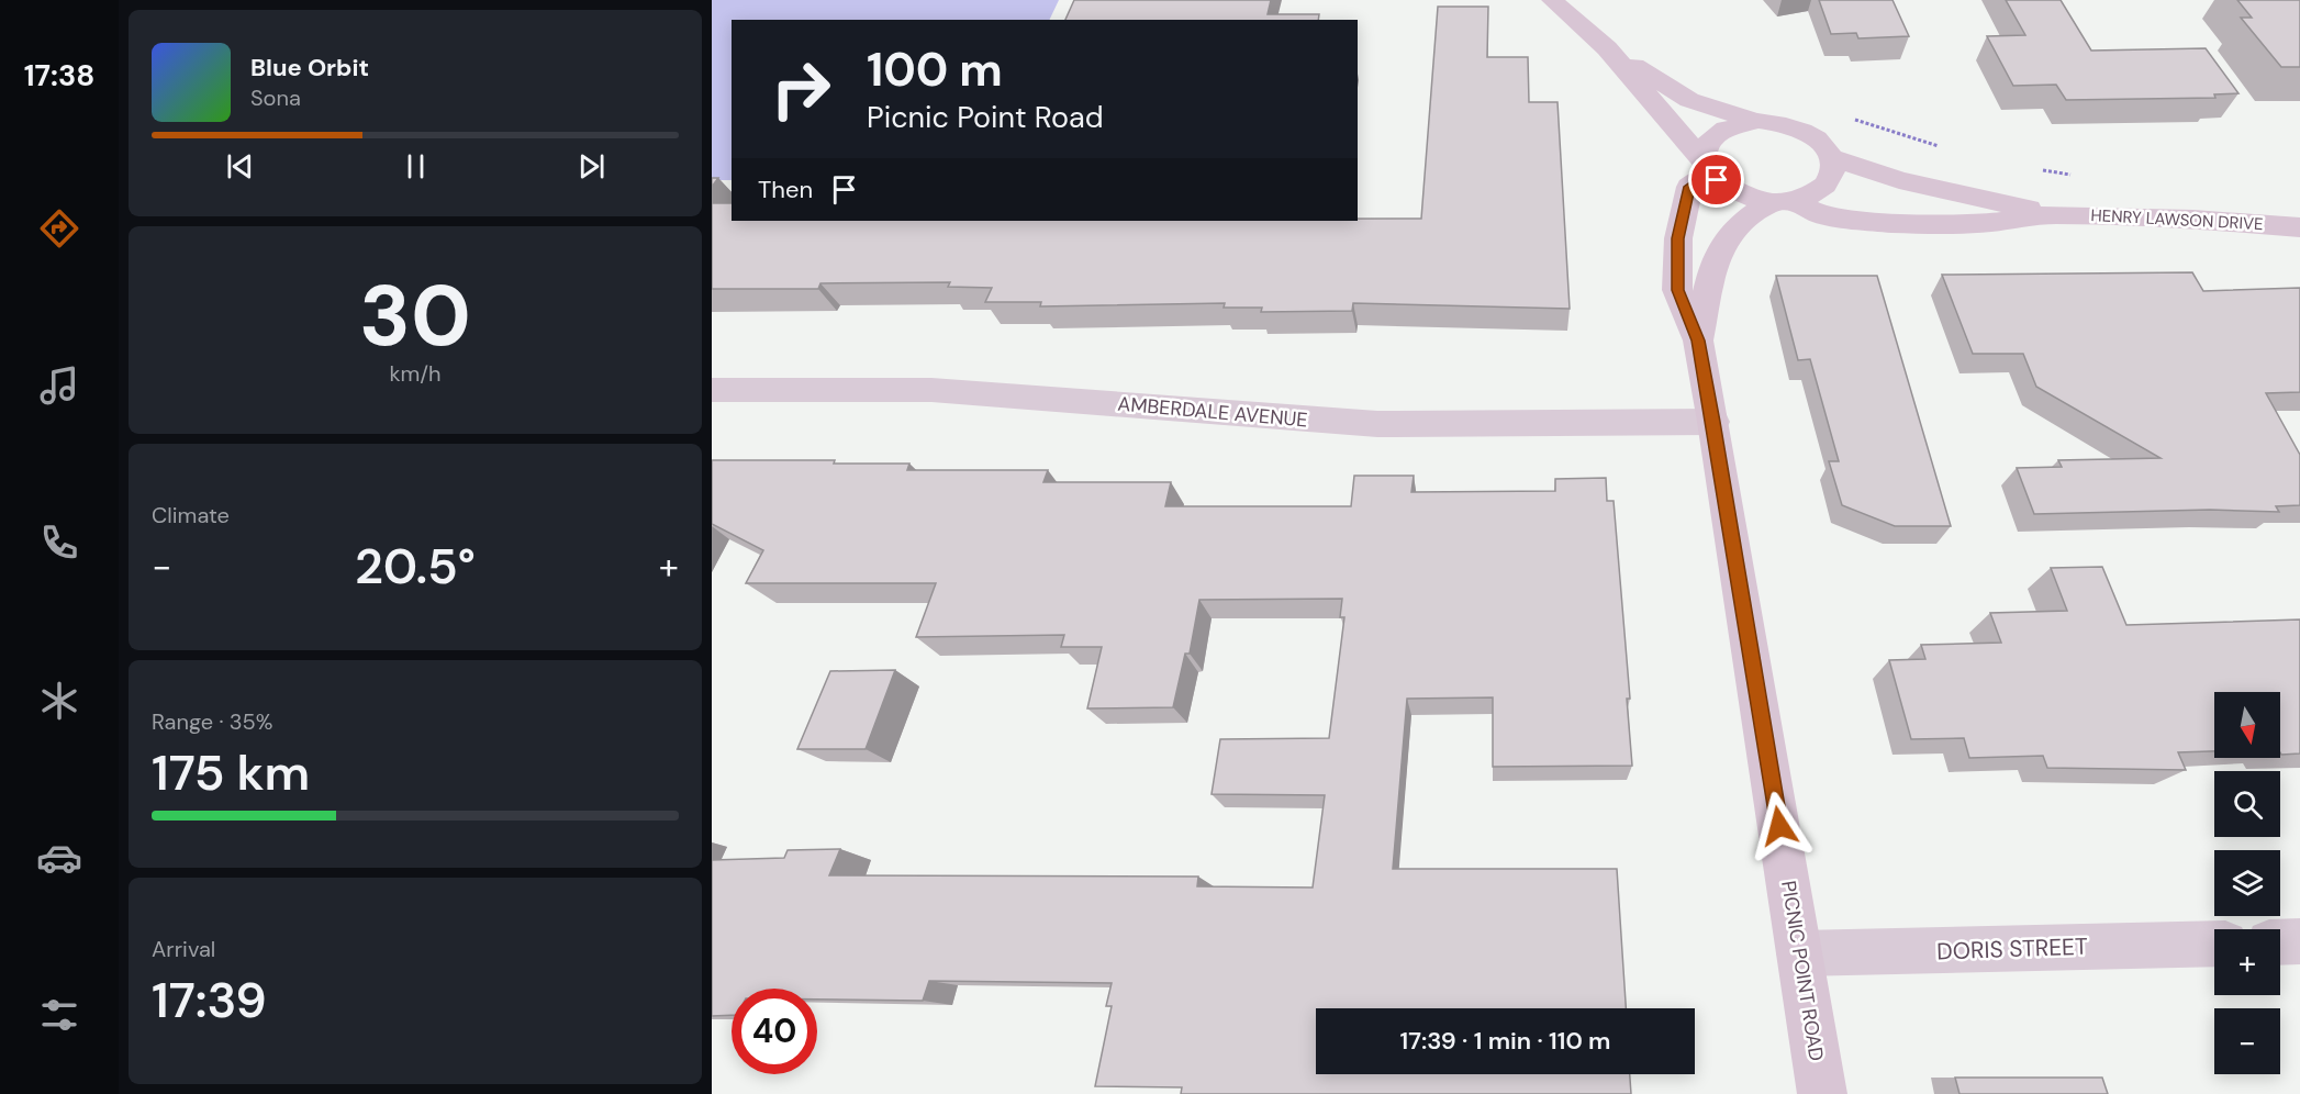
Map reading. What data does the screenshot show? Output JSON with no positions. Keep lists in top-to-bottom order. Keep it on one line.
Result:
{"streets":{"main road":["HENRY LAWSON DRIVE","PICNIC POINT ROAD"],"street":["AMBERDALE AVENUE","DORIS STREET"]},"crossings":[["HENRY LAWSON DRIVE","PICNIC POINT ROAD"],["AMBERDALE AVENUE","PICNIC POINT ROAD"],["DORIS STREET","PICNIC POINT ROAD"]],"north":"bottom","page":{"tabs":"17:38","turn":["100 m","Picnic Point Road"],"song":["Blue Orbit","Sona"],"then":"Then","tile":[["30","km/h"],"Climate",["Range · 35%","175 km"],["Arrival","17:39"]],"heat":["−","20.5°","+"],"map_buttons":["+","−"],"limit":"40","trip":"17:39 · 1 min · 110 m"}}
